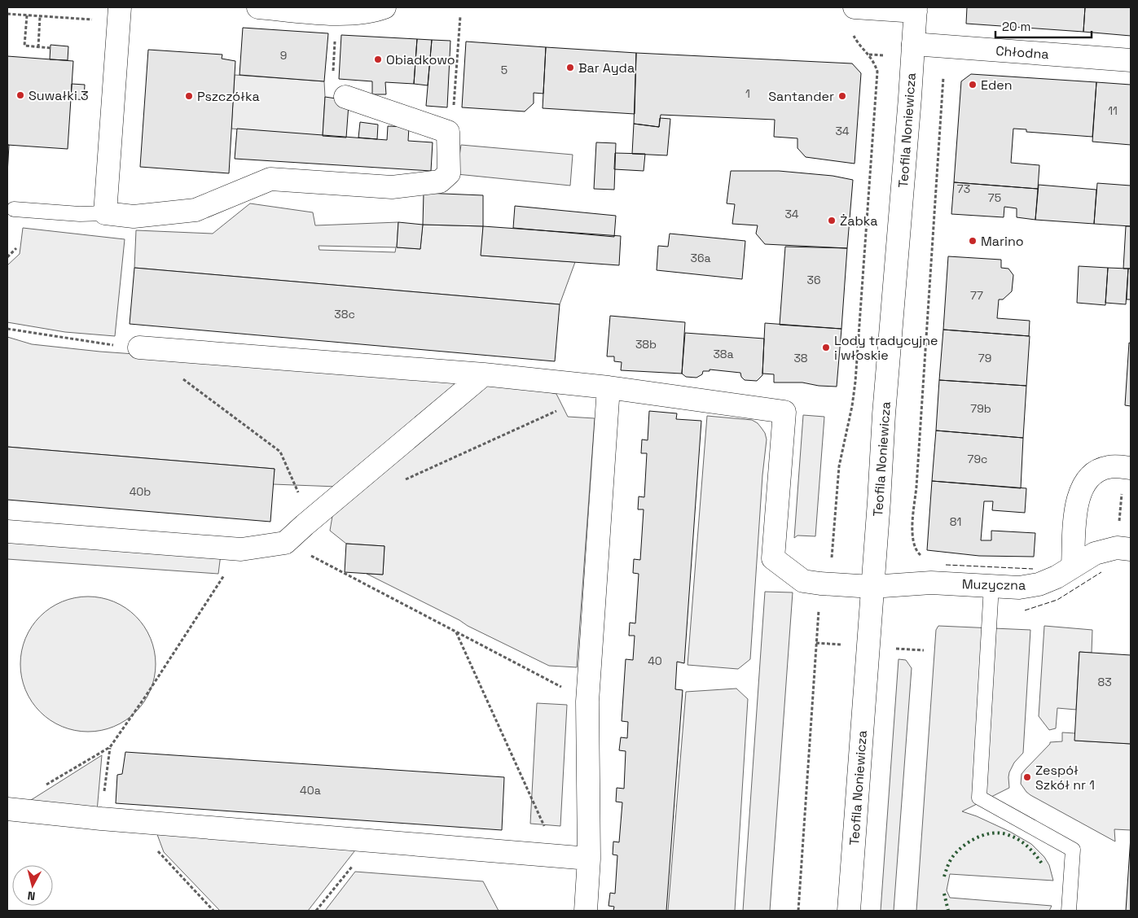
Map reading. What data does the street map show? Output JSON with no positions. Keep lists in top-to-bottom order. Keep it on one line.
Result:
{"streets":{"street":["Chłodna","Teofila Noniewicza","Muzyczna"]},"crossings":[["Chłodna","Teofila Noniewicza"],["Teofila Noniewicza","Muzyczna"]],"places":["Obiadkowo","Bar Ayda","Eden","Suwałki 3","Pszczółka","Santander","Żabka","Marino","Lody tradycyjne i włoskie","Zespół Szkół nr 1"],"house_numbers":["9","5","1","11","34","73","75","34","36a","36","77","38c","38b","38a","38","79","79b","79c","40b","81","40","83","40a"],"scale_bar":"20 m","north":"bottom"}
